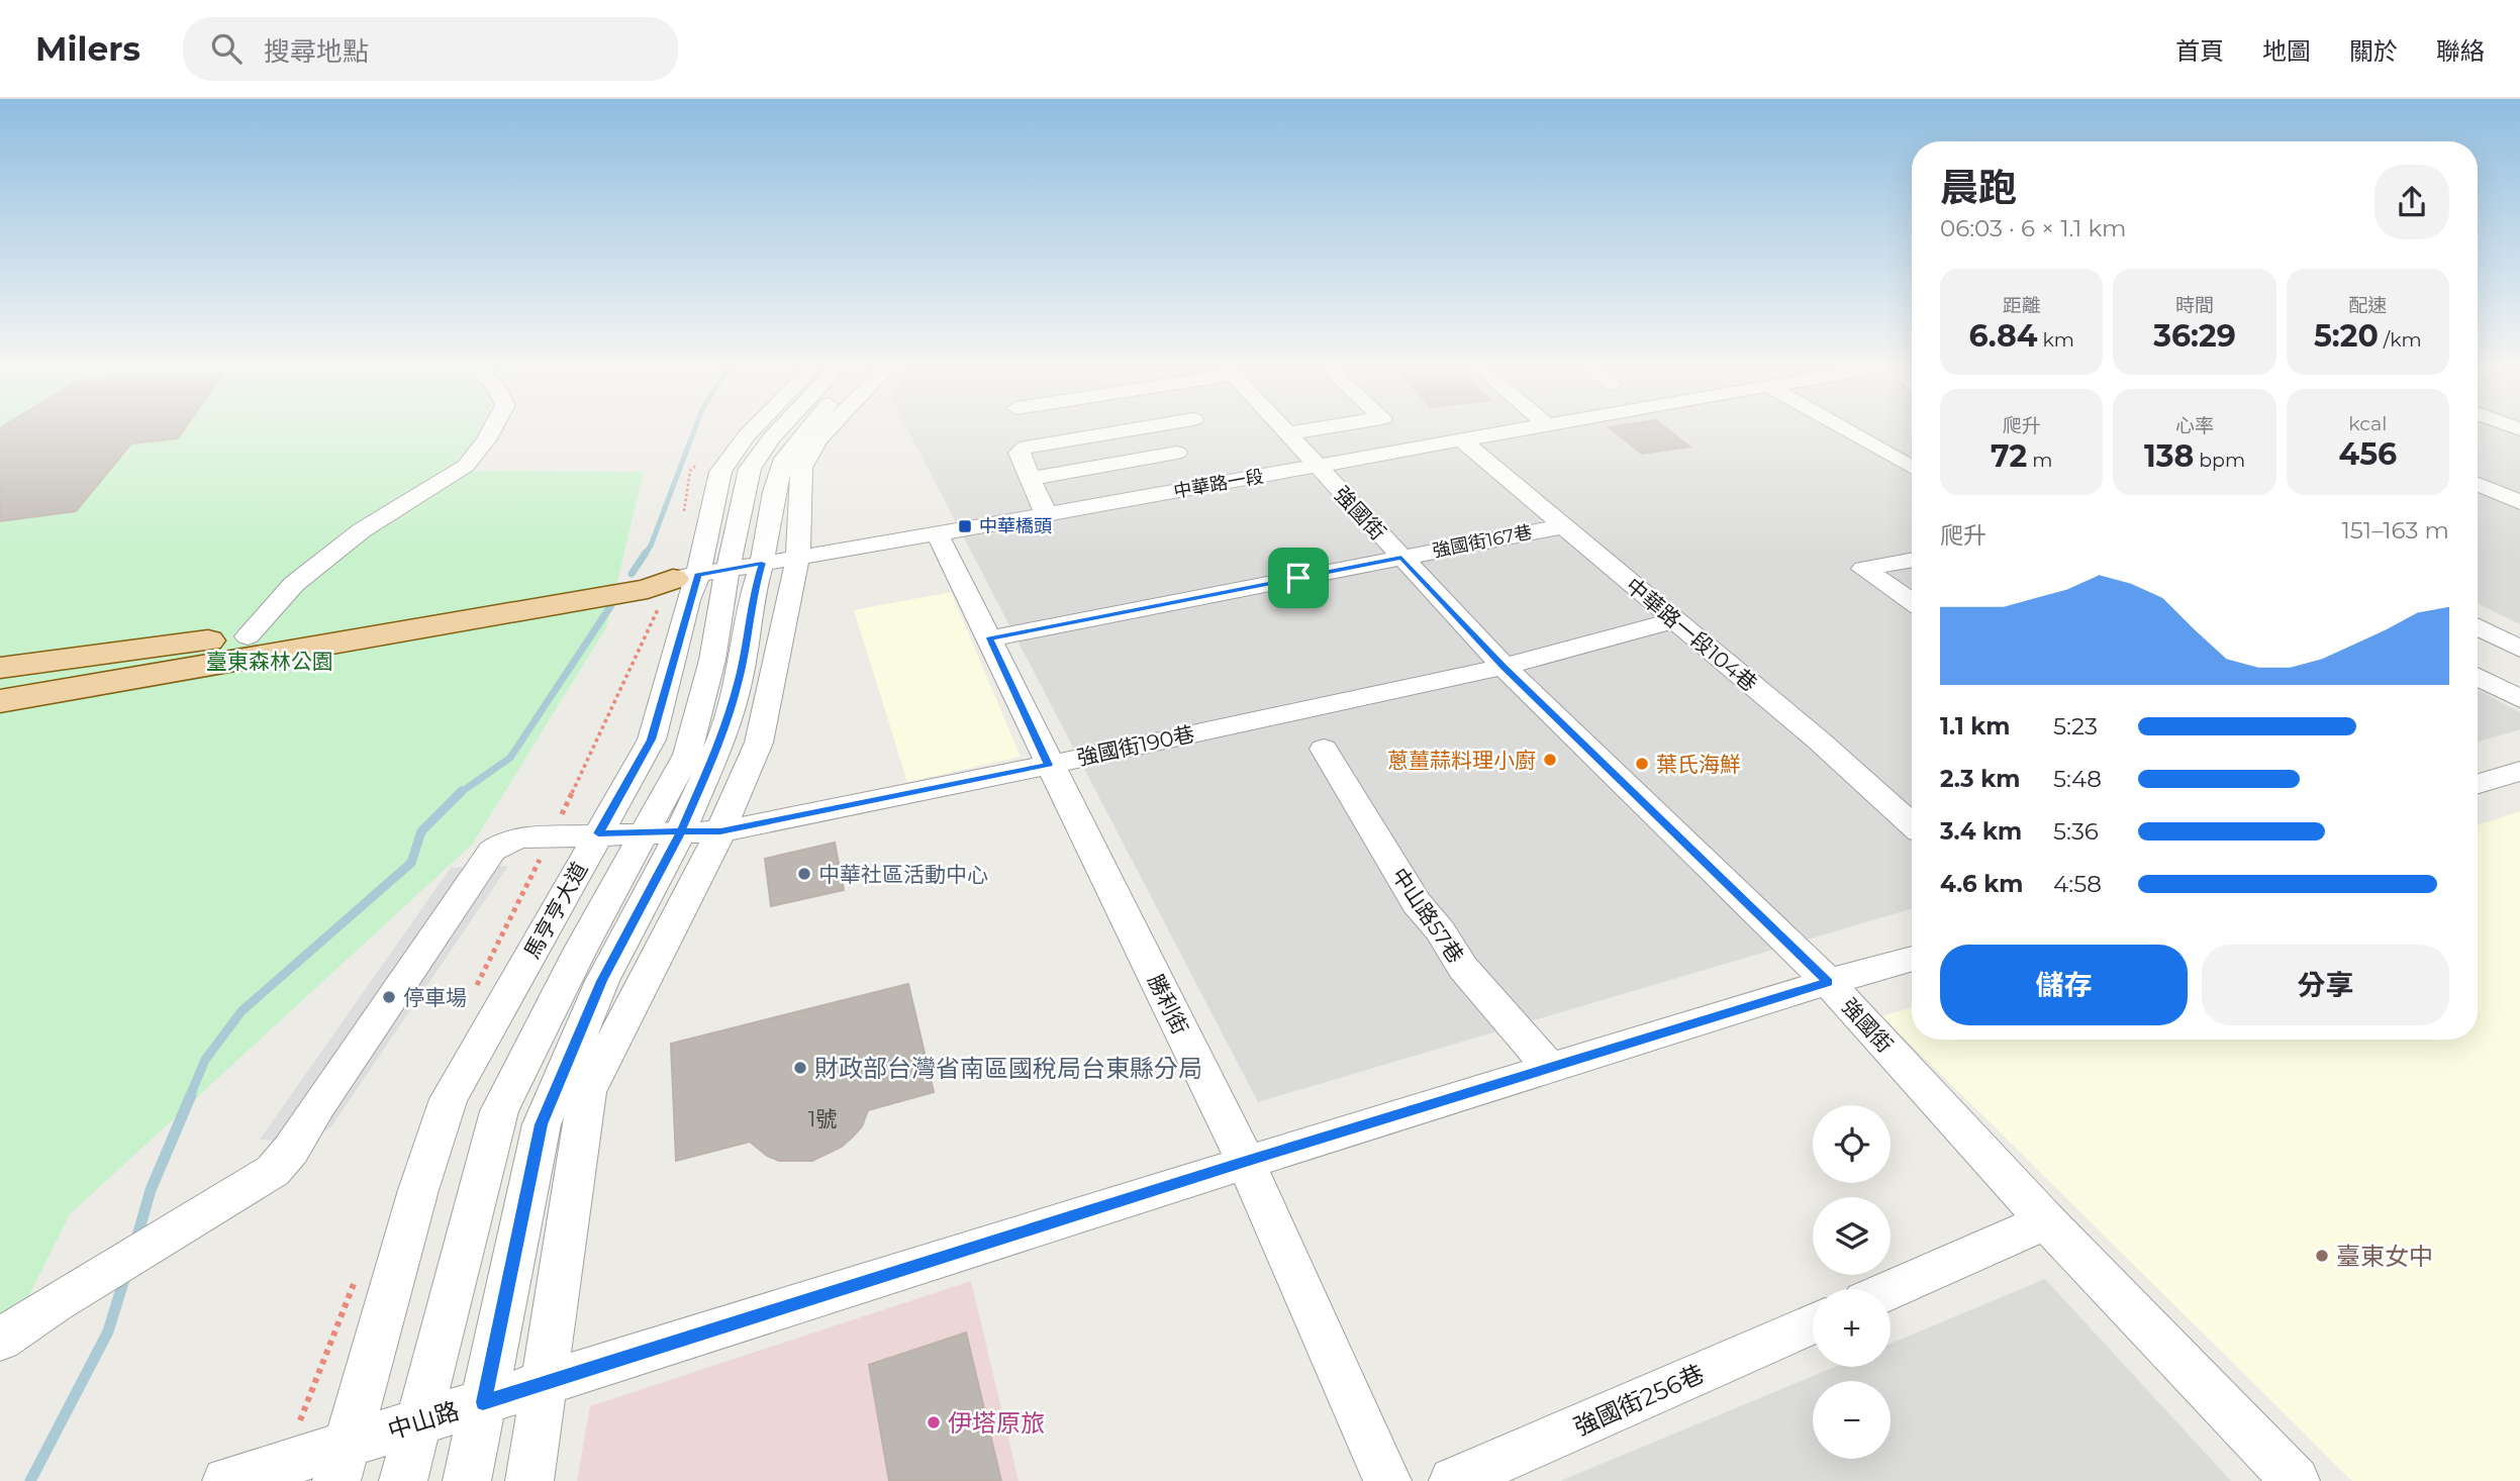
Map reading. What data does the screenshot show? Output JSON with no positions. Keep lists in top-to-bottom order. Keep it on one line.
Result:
{"streets":{"street":["中華路一段","強國街","強國街167巷","中華路一段104巷","強國街190巷","馬亨亨大道","中山路57巷","勝利街","強國街256巷","中山路"]},"crossings":[["中華路一段","強國街"],["中華路一段","中華路一段104巷"],["中華路一段","馬亨亨大道"],["中華路一段","勝利街"],["強國街","強國街167巷"],["強國街","強國街190巷"],["強國街","中山路"],["強國街167巷","中華路一段104巷"],["強國街167巷","勝利街"],["中華路一段104巷","強國街190巷"],["強國街190巷","馬亨亨大道"],["強國街190巷","勝利街"],["馬亨亨大道","中山路"],["中山路57巷","中山路"],["勝利街","中山路"]],"parks":["臺東森林公園"],"places":{"transit":["中華橋頭"],"other":["蔥薑蒜料理小廚","葉氏海鮮","中華社區活動中心","停車場","財政部台灣省南區國稅局台東縣分局","臺東女中","伊塔原旅"]},"house_numbers":["1號"],"page":{"header":"Milers","search":"搜尋地點","nav":["首頁","地圖","關於","聯絡"],"heading":["晨跑","06:03 · 6 × 1.1 km"],"stats":[["距離","6.84 km"],["時間","36:29"],["配速","5:20 /km"],["爬升","72 m"],["心率","138 bpm"],["kcal","456"]],"chart":["爬升","151–163 m"],"list":[{"name":"1.1 km","note":"5:23"},{"name":"2.3 km","note":"5:48"},{"name":"3.4 km","note":"5:36"},{"name":"4.6 km","note":"4:58"}],"buttons":["儲存","分享"],"map_buttons":["+","−"]}}
